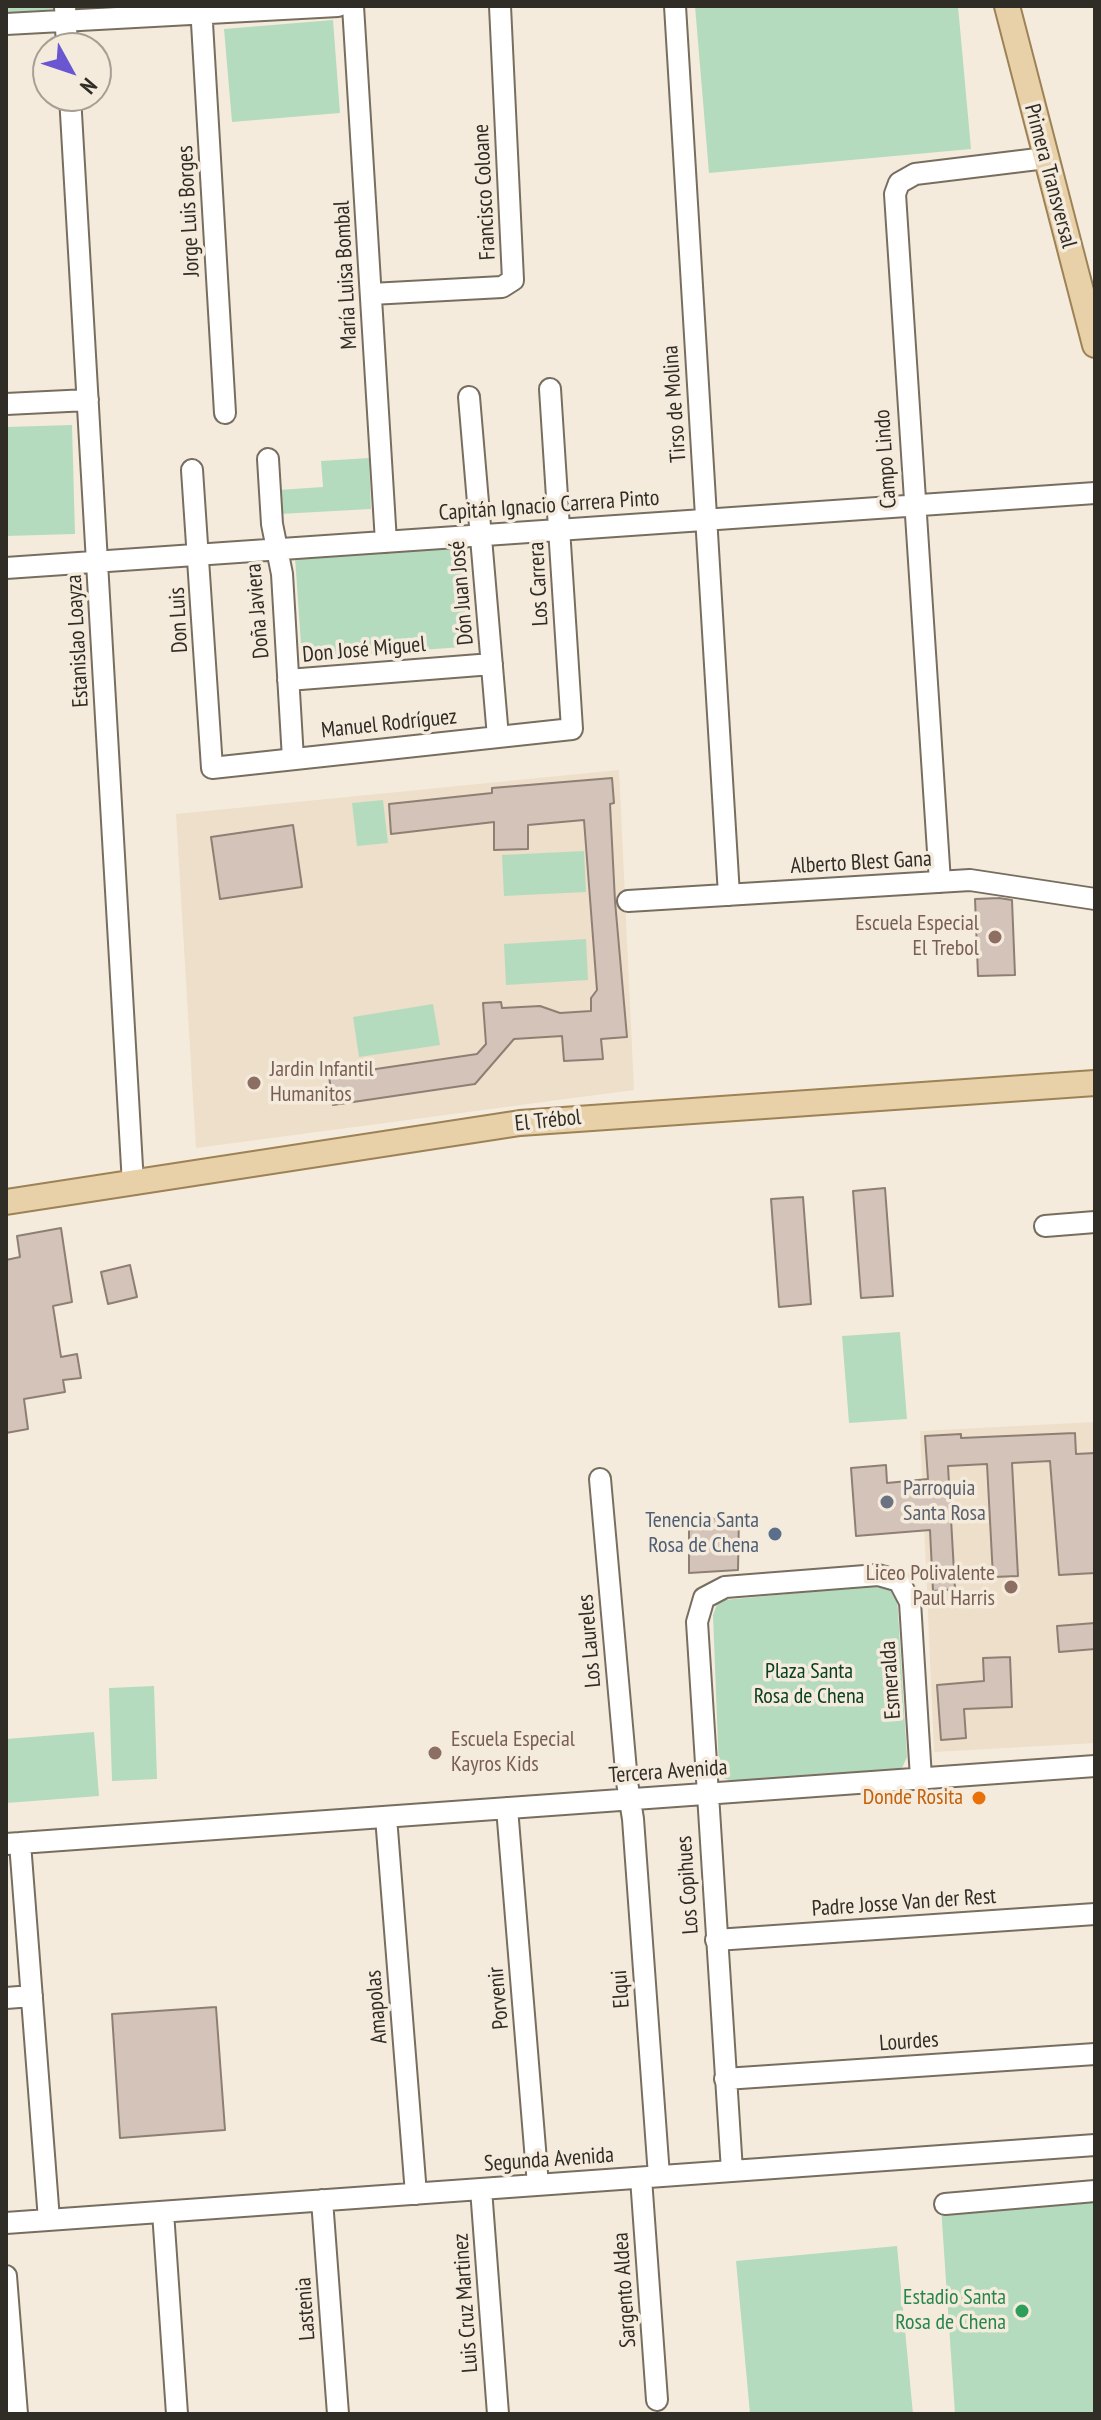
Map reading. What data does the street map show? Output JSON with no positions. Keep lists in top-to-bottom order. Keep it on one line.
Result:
{"streets":{"main road":["Primera Transversal","El Trébol"],"street":["Francisco Coloane","Jorge Luis Borges","María Luisa Bombal","Tirso de Molina","Campo Lindo","Capitán Ignacio Carrera Pinto","Los Carrera","Dón Juan José","Doña Javiera","Don Luis","Estanislao Loayza","Don José Miguel","Manuel Rodríguez","Alberto Blest Gana","Los Laureles","Esmeralda","Tercera Avenida","Los Copihues","Padre Josse Van der Rest","Elqui","Porvenir","Amapolas","Lourdes","Segunda Avenida","Sargento Aldea","Luis Cruz Martinez","Lastenia"]},"crossings":[["Primera Transversal","Campo Lindo"],["Francisco Coloane","María Luisa Bombal"],["María Luisa Bombal","Capitán Ignacio Carrera Pinto"],["Tirso de Molina","Capitán Ignacio Carrera Pinto"],["Tirso de Molina","Alberto Blest Gana"],["Campo Lindo","Capitán Ignacio Carrera Pinto"],["Campo Lindo","Alberto Blest Gana"],["Capitán Ignacio Carrera Pinto","Los Carrera"],["Capitán Ignacio Carrera Pinto","Dón Juan José"],["Capitán Ignacio Carrera Pinto","Doña Javiera"],["Capitán Ignacio Carrera Pinto","Don Luis"],["Capitán Ignacio Carrera Pinto","Estanislao Loayza"],["Los Carrera","Manuel Rodríguez"],["Dón Juan José","Don José Miguel"],["Dón Juan José","Manuel Rodríguez"],["Doña Javiera","Don José Miguel"],["Doña Javiera","Manuel Rodríguez"],["Don Luis","Manuel Rodríguez"],["Estanislao Loayza","El Trébol"],["Los Laureles","Tercera Avenida"],["Los Laureles","Elqui"],["Esmeralda","Tercera Avenida"],["Esmeralda","Los Copihues"],["Tercera Avenida","Los Copihues"],["Tercera Avenida","Elqui"],["Tercera Avenida","Porvenir"],["Tercera Avenida","Amapolas"],["Los Copihues","Padre Josse Van der Rest"],["Los Copihues","Lourdes"],["Los Copihues","Segunda Avenida"],["Elqui","Segunda Avenida"],["Elqui","Sargento Aldea"],["Porvenir","Segunda Avenida"],["Amapolas","Segunda Avenida"],["Segunda Avenida","Sargento Aldea"],["Segunda Avenida","Luis Cruz Martinez"],["Segunda Avenida","Lastenia"]],"parks":["Plaza Santa Rosa de Chena"],"places":["Escuela Especial El Trebol","Jardin Infantil Humanitos","Parroquia Santa Rosa","Tenencia Santa Rosa de Chena","Liceo Polivalente Paul Harris","Escuela Especial Kayros Kids","Donde Rosita","Estadio Santa Rosa de Chena"],"north":"bottom right"}
